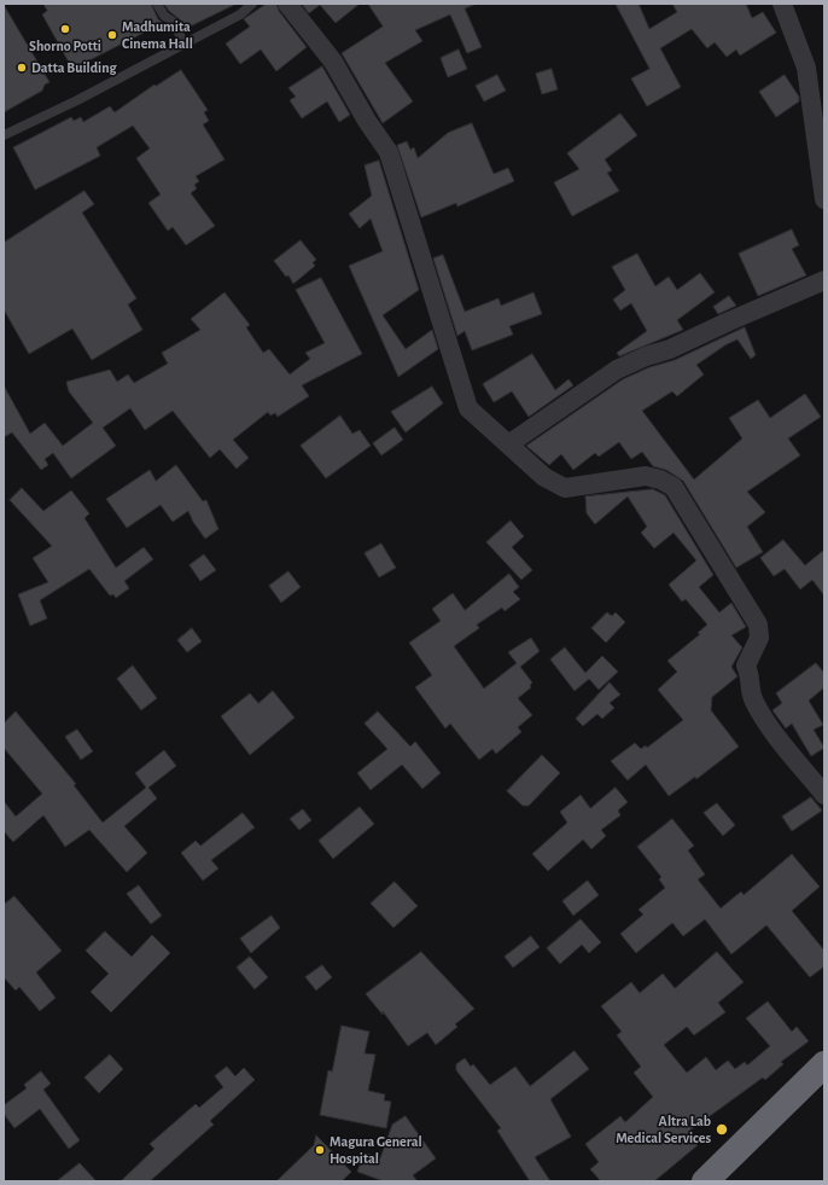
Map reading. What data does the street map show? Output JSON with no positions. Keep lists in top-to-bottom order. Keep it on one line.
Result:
{"places":["Shorno Potti","Madhumita Cinema Hall","Datta Building","Altra Lab Medical Services","Magura General Hospital"]}
